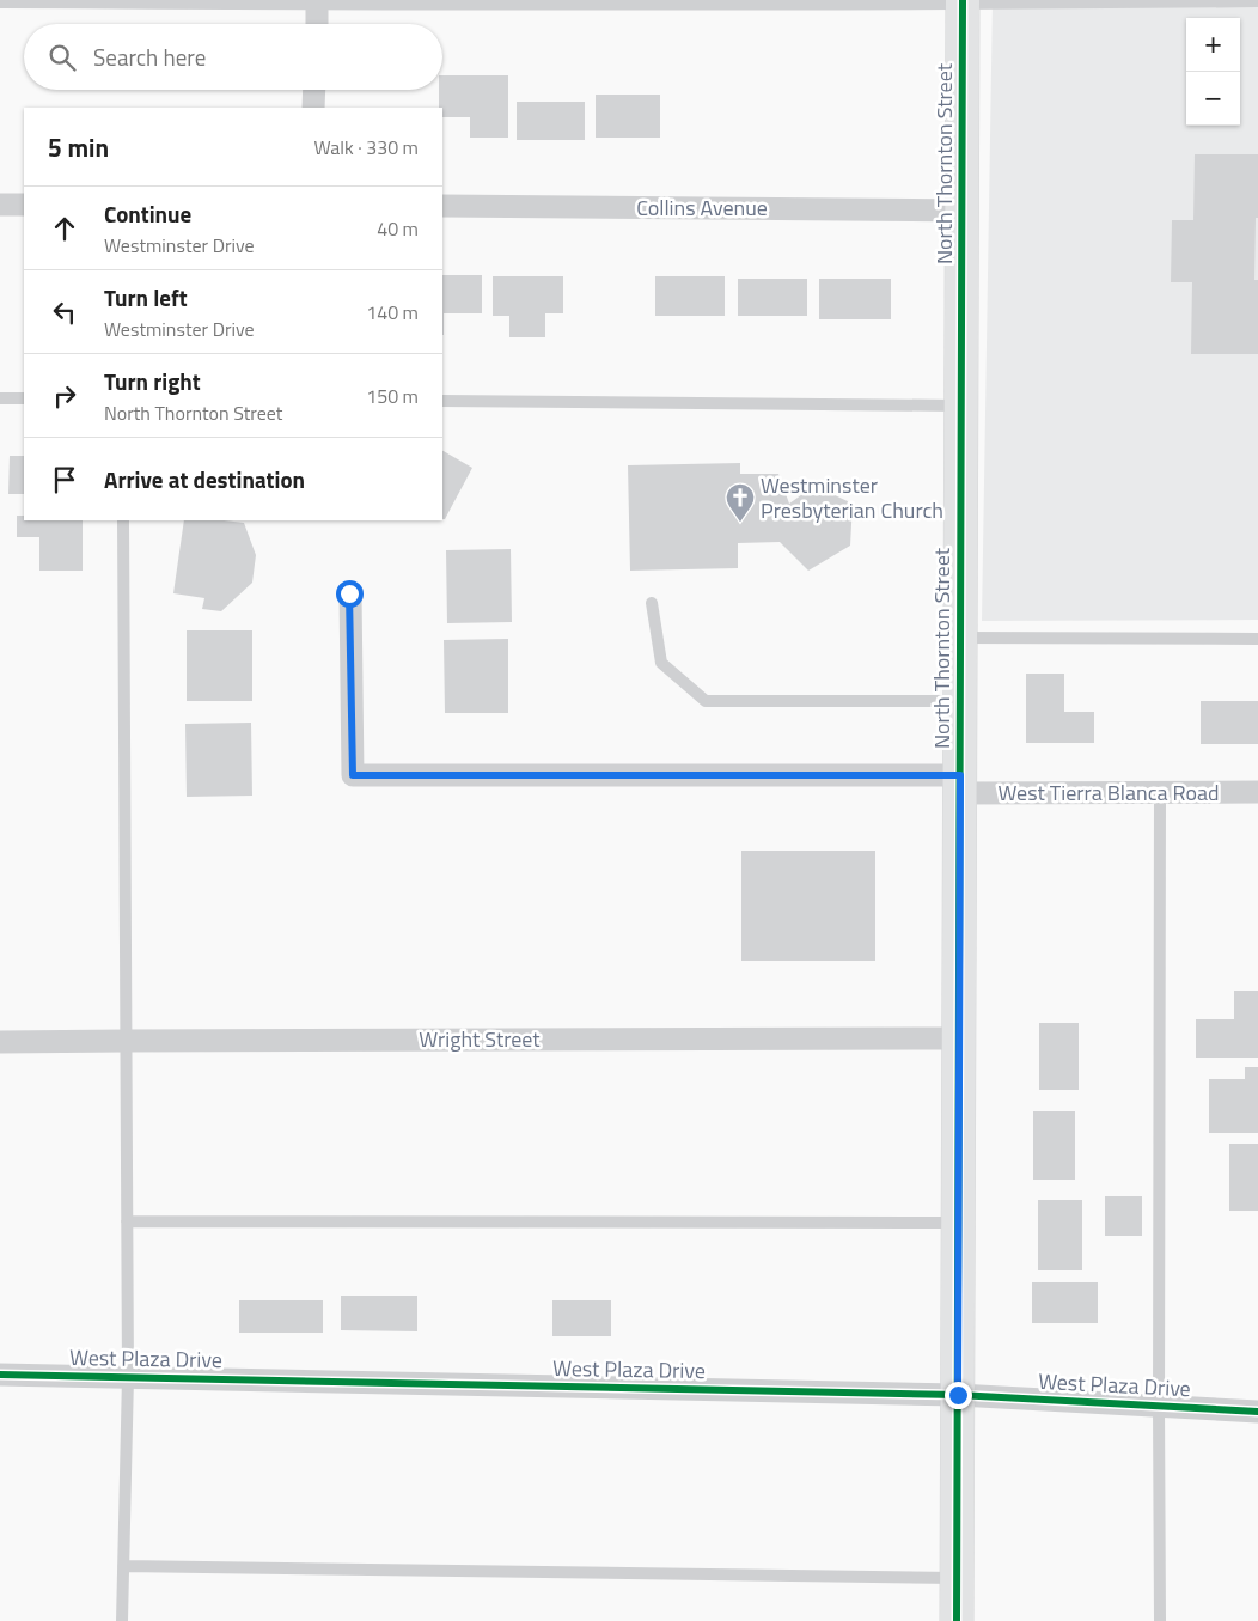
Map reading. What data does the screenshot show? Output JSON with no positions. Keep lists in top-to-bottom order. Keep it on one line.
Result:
{"streets":{"street":["North Thornton Street","Collins Avenue","West Tierra Blanca Road","Wright Street","West Plaza Drive"]},"crossings":[["North Thornton Street","Collins Avenue"],["North Thornton Street","West Tierra Blanca Road"],["North Thornton Street","Wright Street"],["North Thornton Street","West Plaza Drive"]],"places":{"church":["Westminster Presbyterian Church"]},"page":{"map_buttons":["+","−"],"search":"Search here","heading":["5 min","Walk · 330 m"],"list":[["Continue","Westminster Drive","40 m"],["Turn left","Westminster Drive","140 m"],["Turn right","North Thornton Street","150 m"],"Arrive at destination"]}}
